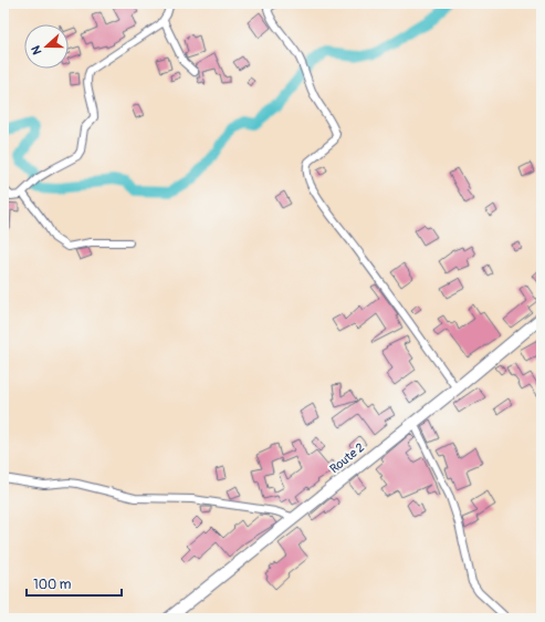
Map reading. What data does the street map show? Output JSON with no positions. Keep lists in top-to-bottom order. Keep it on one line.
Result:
{"streets":{"highway":["Route 2"]},"scale_bar":"100 m","north":"left"}
